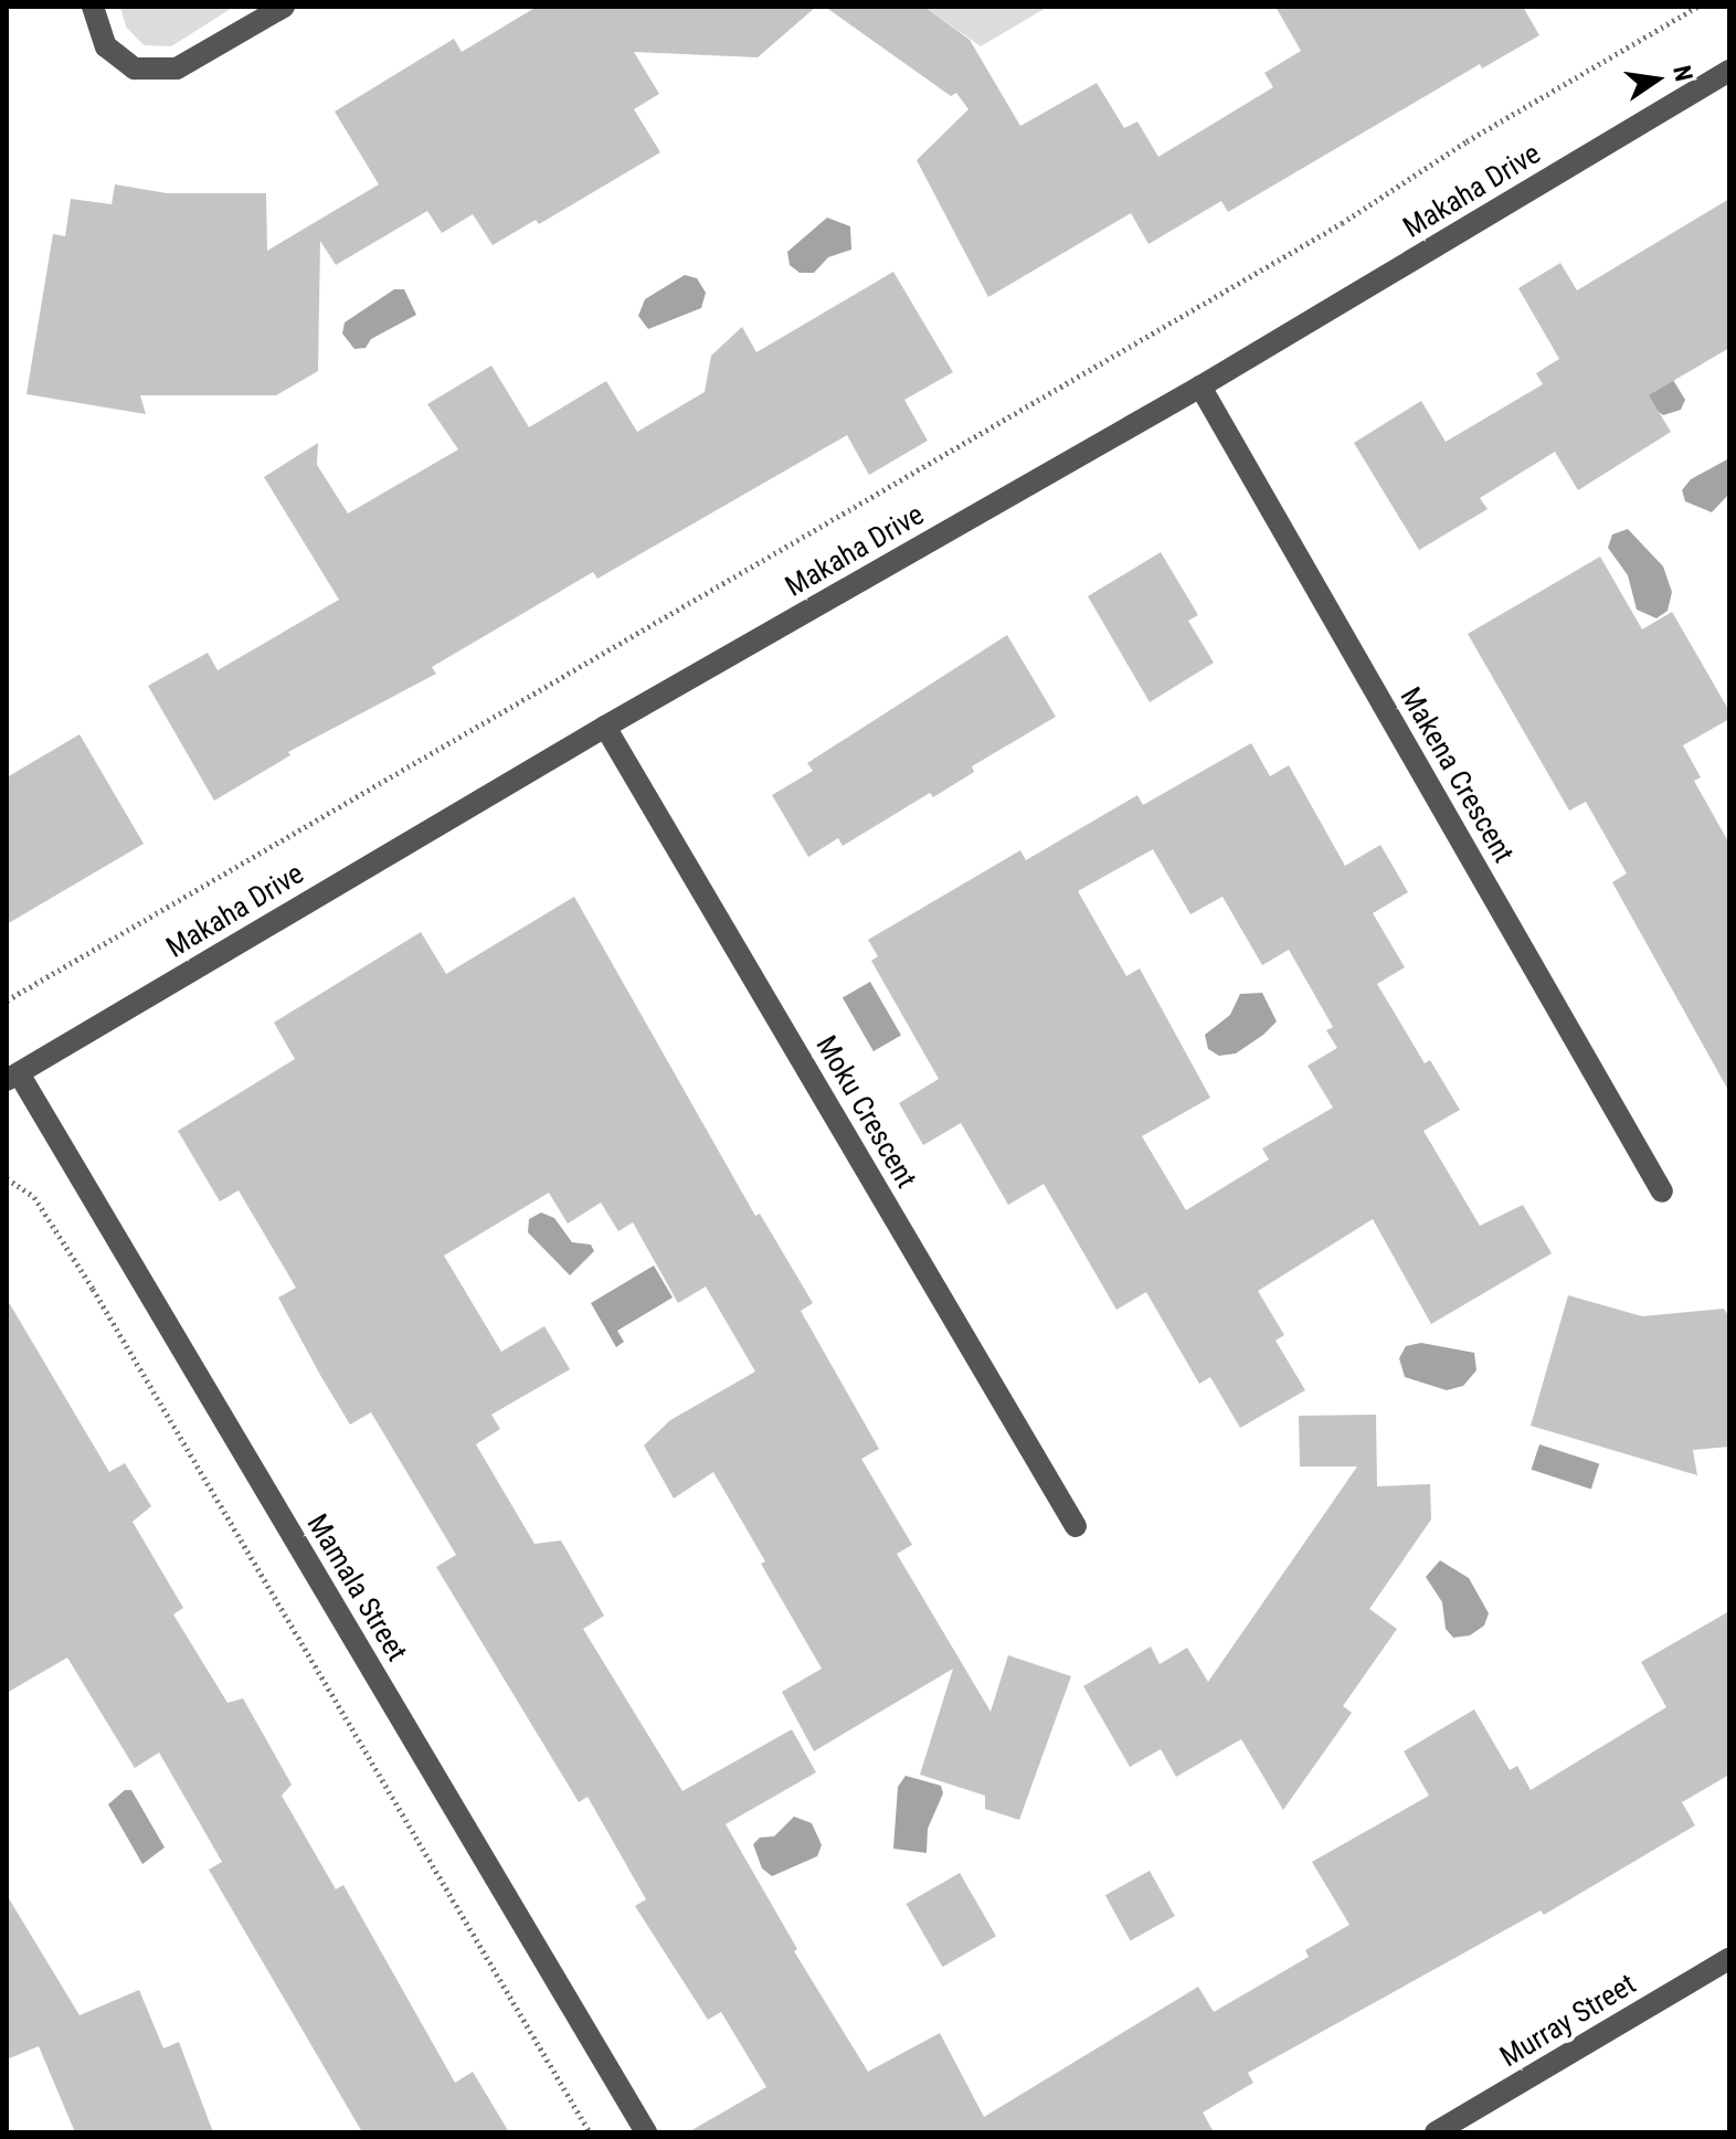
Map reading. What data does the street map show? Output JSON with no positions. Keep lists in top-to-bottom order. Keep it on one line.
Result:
{"streets":{"street":["Makaha Drive","Makena Crescent","Moku Crescent","Mamala Street","Murray Street"]},"crossings":[["Makaha Drive","Makena Crescent"],["Makaha Drive","Moku Crescent"],["Makaha Drive","Mamala Street"]],"north":"right"}
